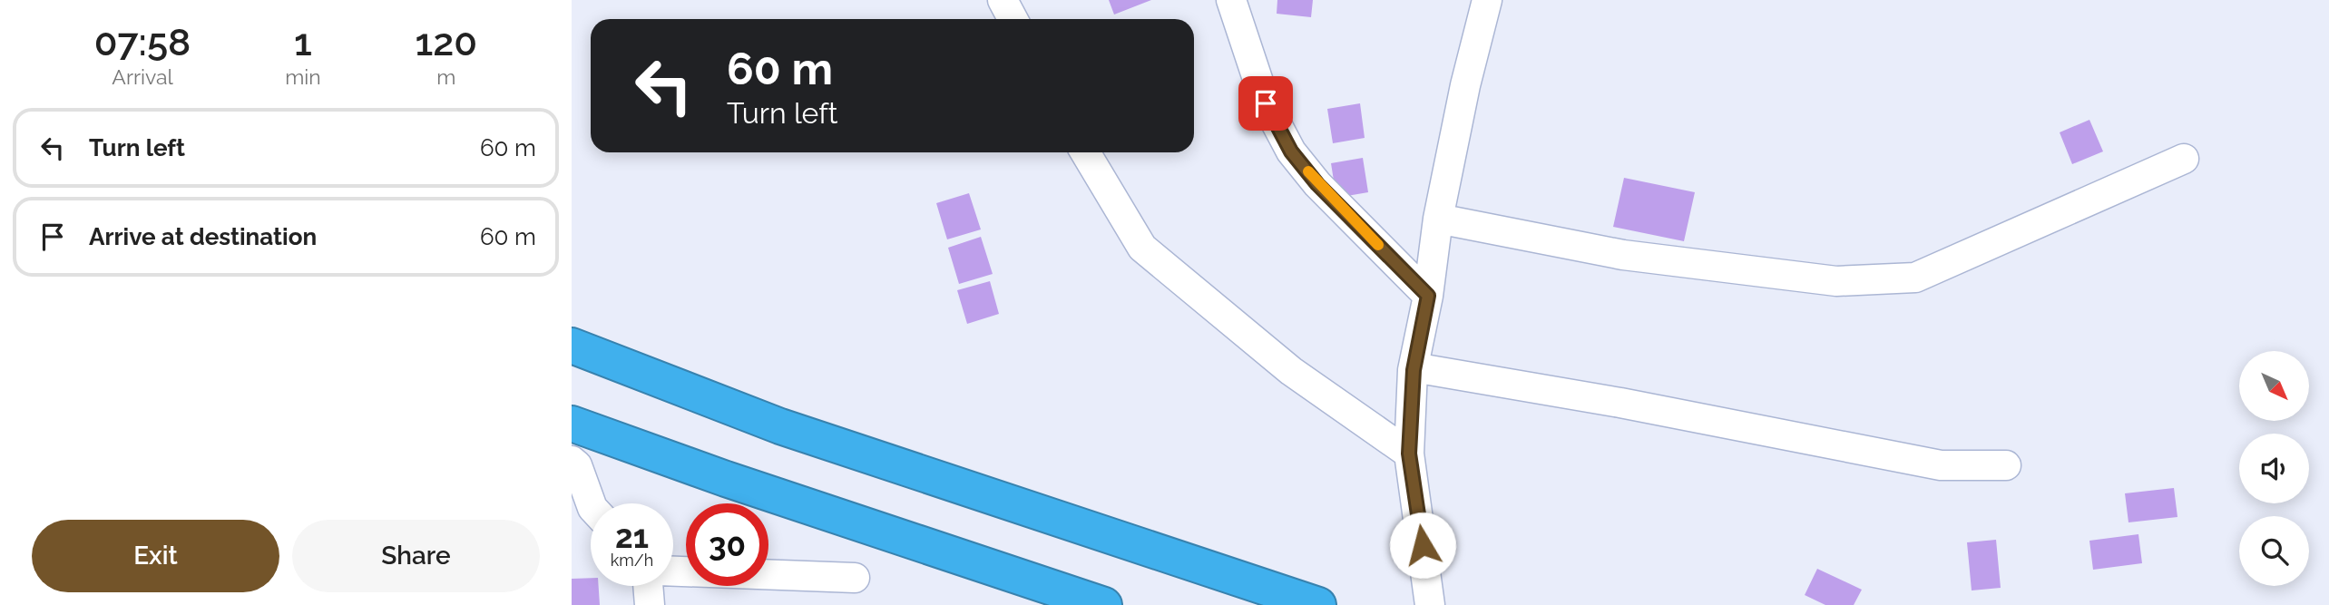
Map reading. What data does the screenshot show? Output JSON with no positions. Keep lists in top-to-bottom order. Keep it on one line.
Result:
{"north":"bottom right","page":{"eta":["07:58","Arrival","1","min","120","m"],"turn":["60 m","Turn left"],"list":[{"name":"Turn left","value":"60 m"},{"name":"Arrive at destination","value":"60 m"}],"speed":"21 km/h","limit":"30","buttons":["Exit","Share"]}}
